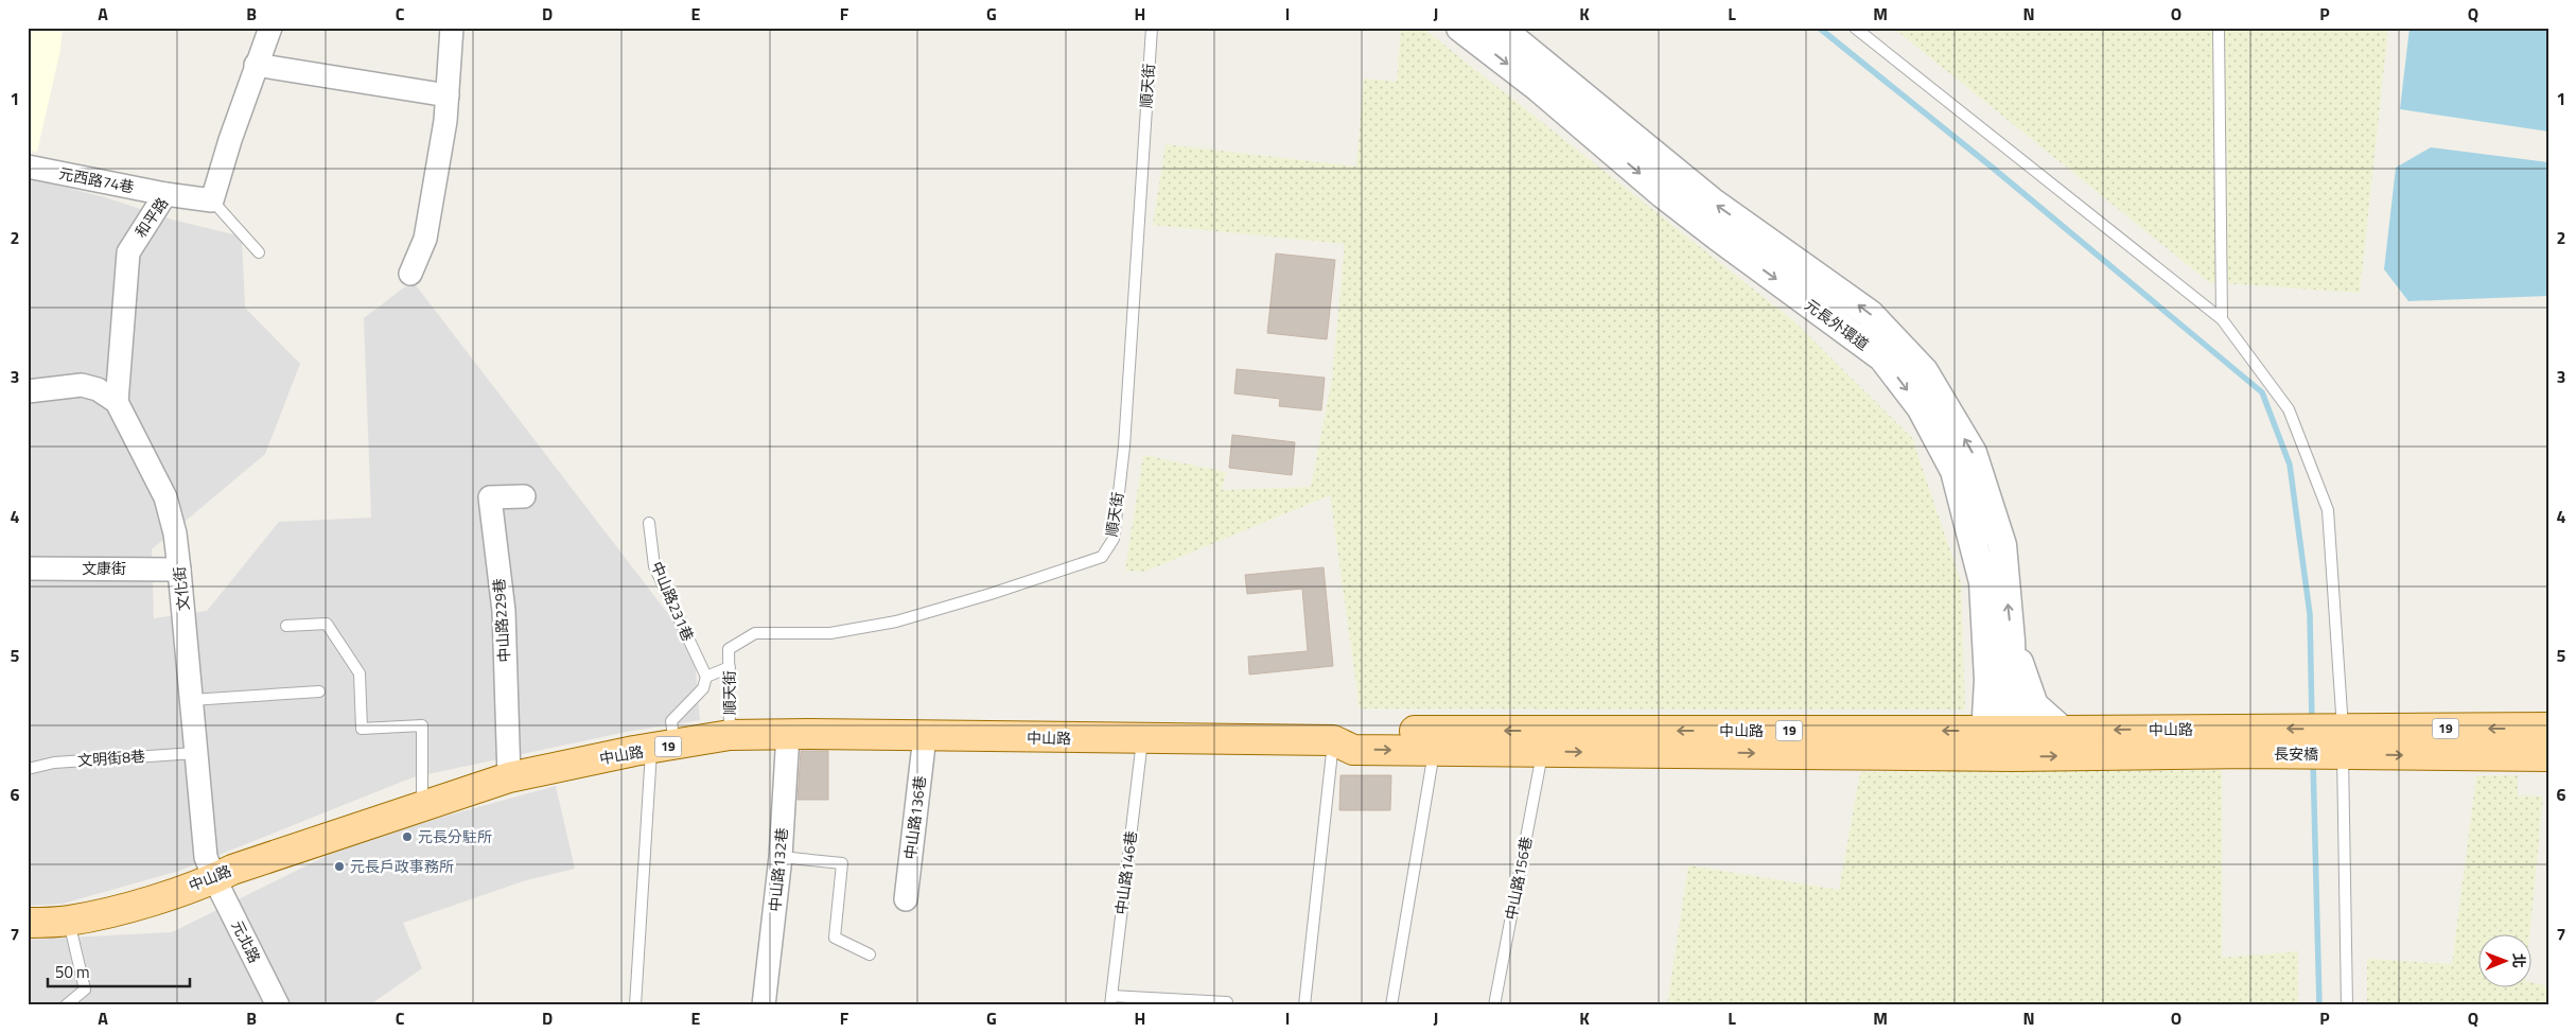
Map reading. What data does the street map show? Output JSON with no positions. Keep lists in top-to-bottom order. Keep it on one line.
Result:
{"streets":{"main road":["19","中山路","長安橋"],"street":["元西路74巷","和平路","元長外環道","文康街","文化街","中山路229巷","中山路136巷","中山路132巷","元北路"],"lane":["順天街","中山路231巷","文明街8巷","中山路146巷","中山路156巷"]},"crossings":[["順天街","中山路"],["元西路74巷","和平路"],["和平路","文化街"],["元長外環道","中山路"],["文康街","文化街"],["文化街","中山路"],["文化街","文明街8巷"],["文化街","元北路"],["中山路229巷","中山路"],["19","長安橋"],["中山路","長安橋"],["中山路","中山路136巷"],["中山路","中山路132巷"],["中山路","中山路146巷"],["中山路","中山路156巷"],["中山路","元北路"]],"places":["元長分駐所","元長戶政事務所"],"scale_bar":"50 m","north":"right","grid":{"columns":["A","B","C","D","E","F","G","H","I","J","K","L","M","N","O","P","Q"],"rows":["1","2","3","4","5","6","7"]}}
